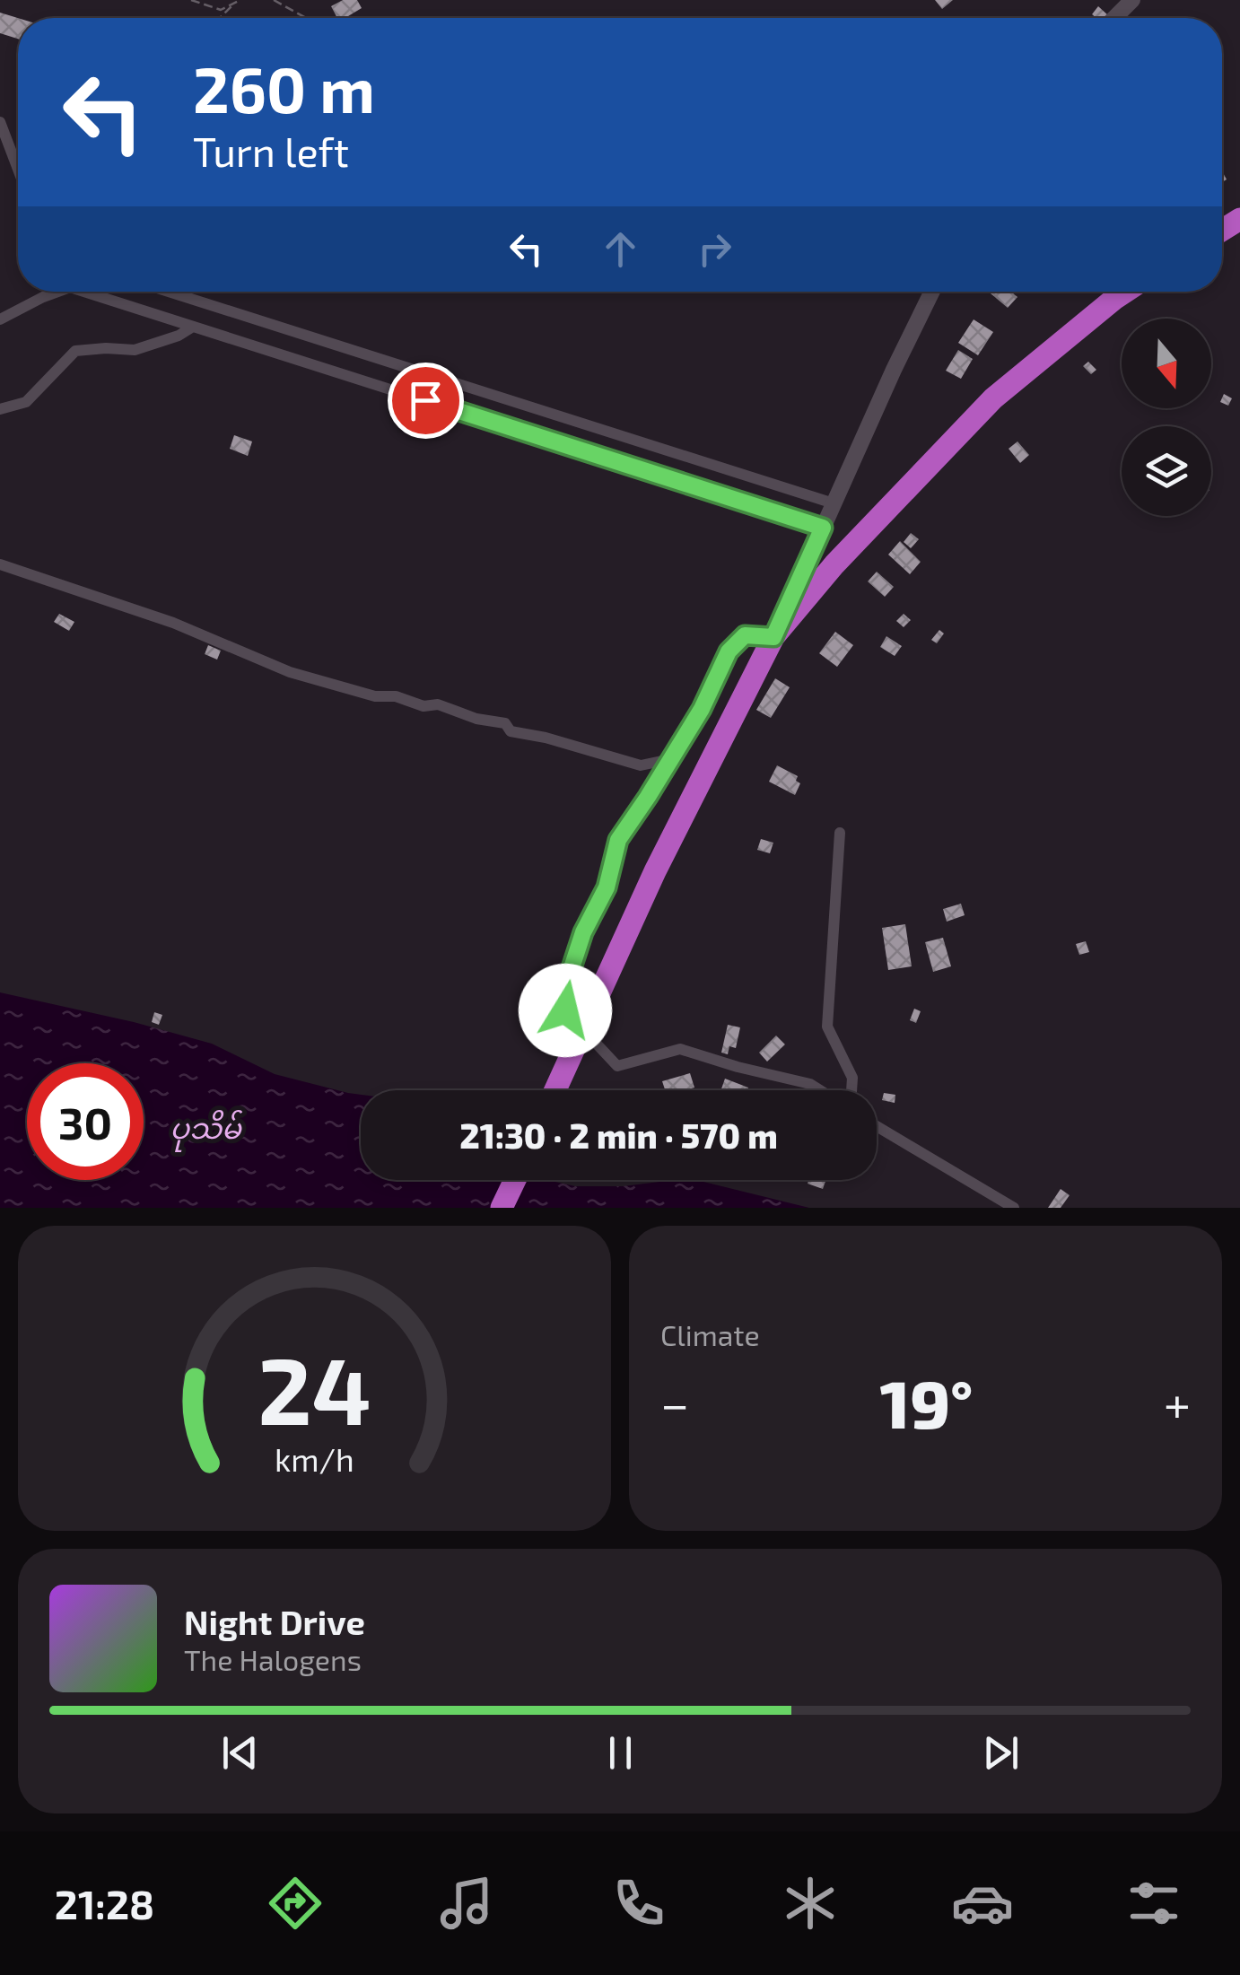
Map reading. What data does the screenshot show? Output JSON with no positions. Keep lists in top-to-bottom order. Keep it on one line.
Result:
{"water":["ပုသိမ်"],"north":"bottom","page":{"turn":["260 m","Turn left"],"limit":"30","trip":"21:30 · 2 min · 570 m","tile":"Climate","heat":["−","19°","+"],"song":["Night Drive","The Halogens"],"tabs":"21:28","gauge":["24","km/h"]}}
